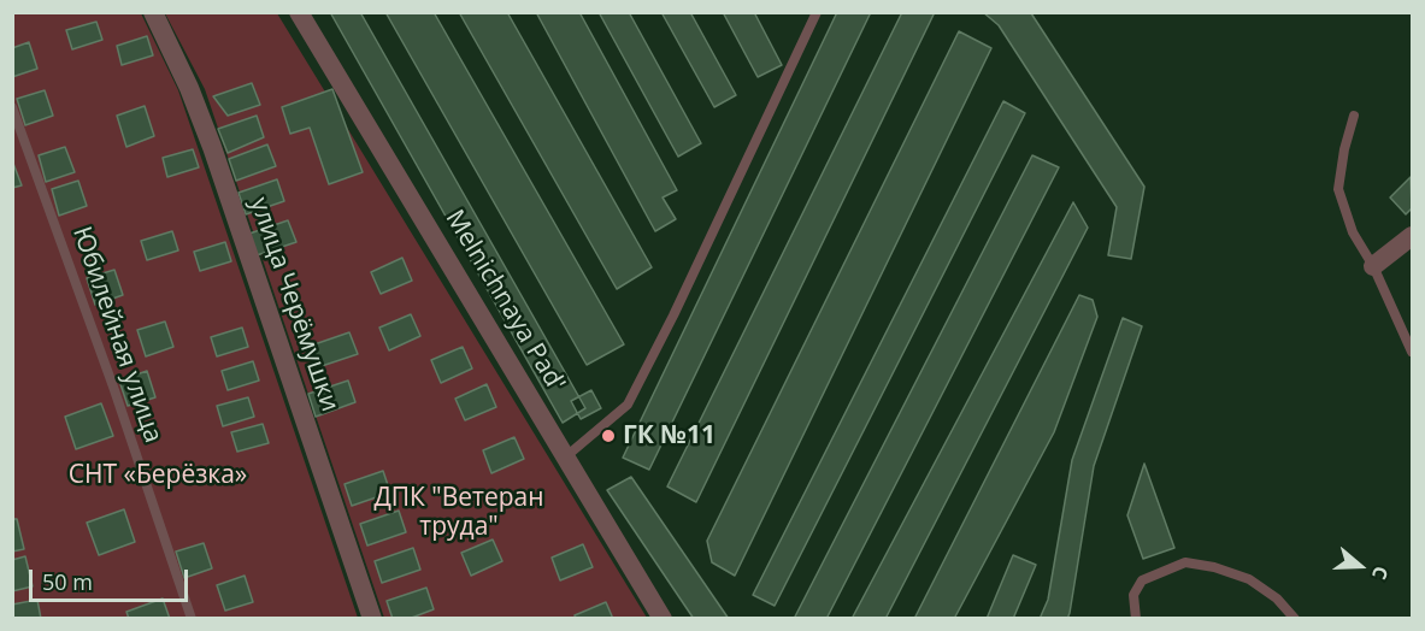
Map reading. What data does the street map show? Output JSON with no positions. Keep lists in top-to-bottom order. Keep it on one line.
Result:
{"streets":{"street":["Melnichnaya Pad'","улица Черёмушки"],"lane":["Юбилейная улица"]},"parks":["СНТ «Берёзка»","ДПК \"Ветеран труда\""],"places":["ГК №11"],"scale_bar":"50 m","north":"right"}
